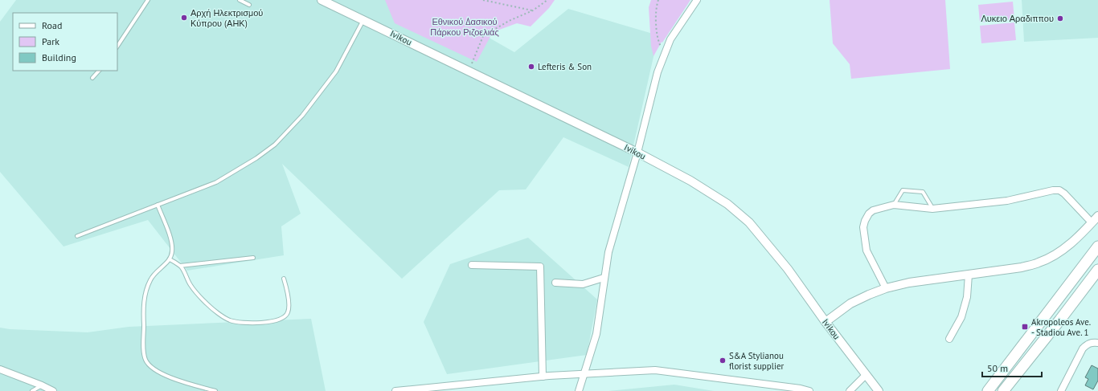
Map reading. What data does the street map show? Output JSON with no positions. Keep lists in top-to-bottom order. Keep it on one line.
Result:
{"streets":{"street":["Ivikou"]},"parks":["Εθνικού Δασικού Πάρκου Ριζοελιάς"],"places":{"other":["Αρχή Ηλεκτρισμού Κύπρου (ΑΗΚ)","Λυκειο Αραδιππου","Lefteris & Son","S&A Stylianou florist supplier"],"transit":["Akropoleos Ave. - Stadiou Ave. 1"]},"legend":["Road","Park","Building"],"scale_bar":"50 m"}
